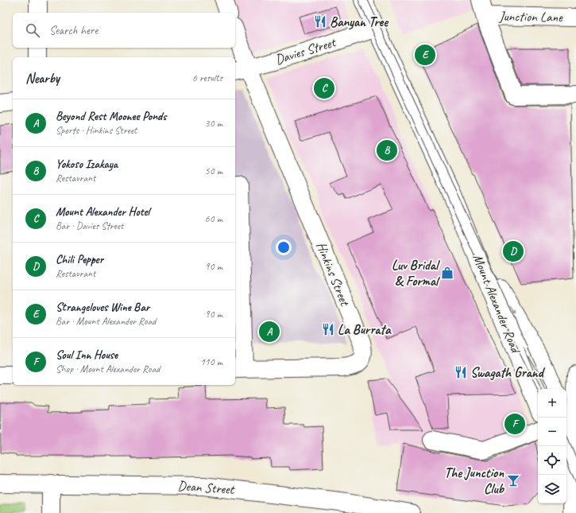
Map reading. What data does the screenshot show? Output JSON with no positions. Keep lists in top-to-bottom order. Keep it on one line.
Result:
{"streets":{"street":["Junction Lane","Davies Street","Hinkins Street","Mount Alexander Road","Dean Street"]},"crossings":[["Davies Street","Hinkins Street"],["Davies Street","Mount Alexander Road"]],"places":{"restaurant":["Banyan Tree","La Burrata","Swagath Grand"],"shop":["Luv Bridal & Formal"],"bar":["The Junction Club"]},"page":{"search":"Search here","pins":["E","C","B","D","A","F"],"heading":["Nearby","6 results"],"list":[{"mark":"A","name":"Beyond Rest Moonee Ponds","note":"Sports · Hinkins Street","value":"30 m"},{"mark":"B","name":"Yokoso Izakaya","note":"Restaurant","value":"50 m"},{"mark":"C","name":"Mount Alexander Hotel","note":"Bar · Davies Street","value":"60 m"},{"mark":"D","name":"Chili Pepper","note":"Restaurant","value":"90 m"},{"mark":"E","name":"Strangeloves Wine Bar","note":"Bar · Mount Alexander Road","value":"90 m"},{"mark":"F","name":"Soul Inn House","note":"Shop · Mount Alexander Road","value":"110 m"}],"map_buttons":["+","−"]}}
